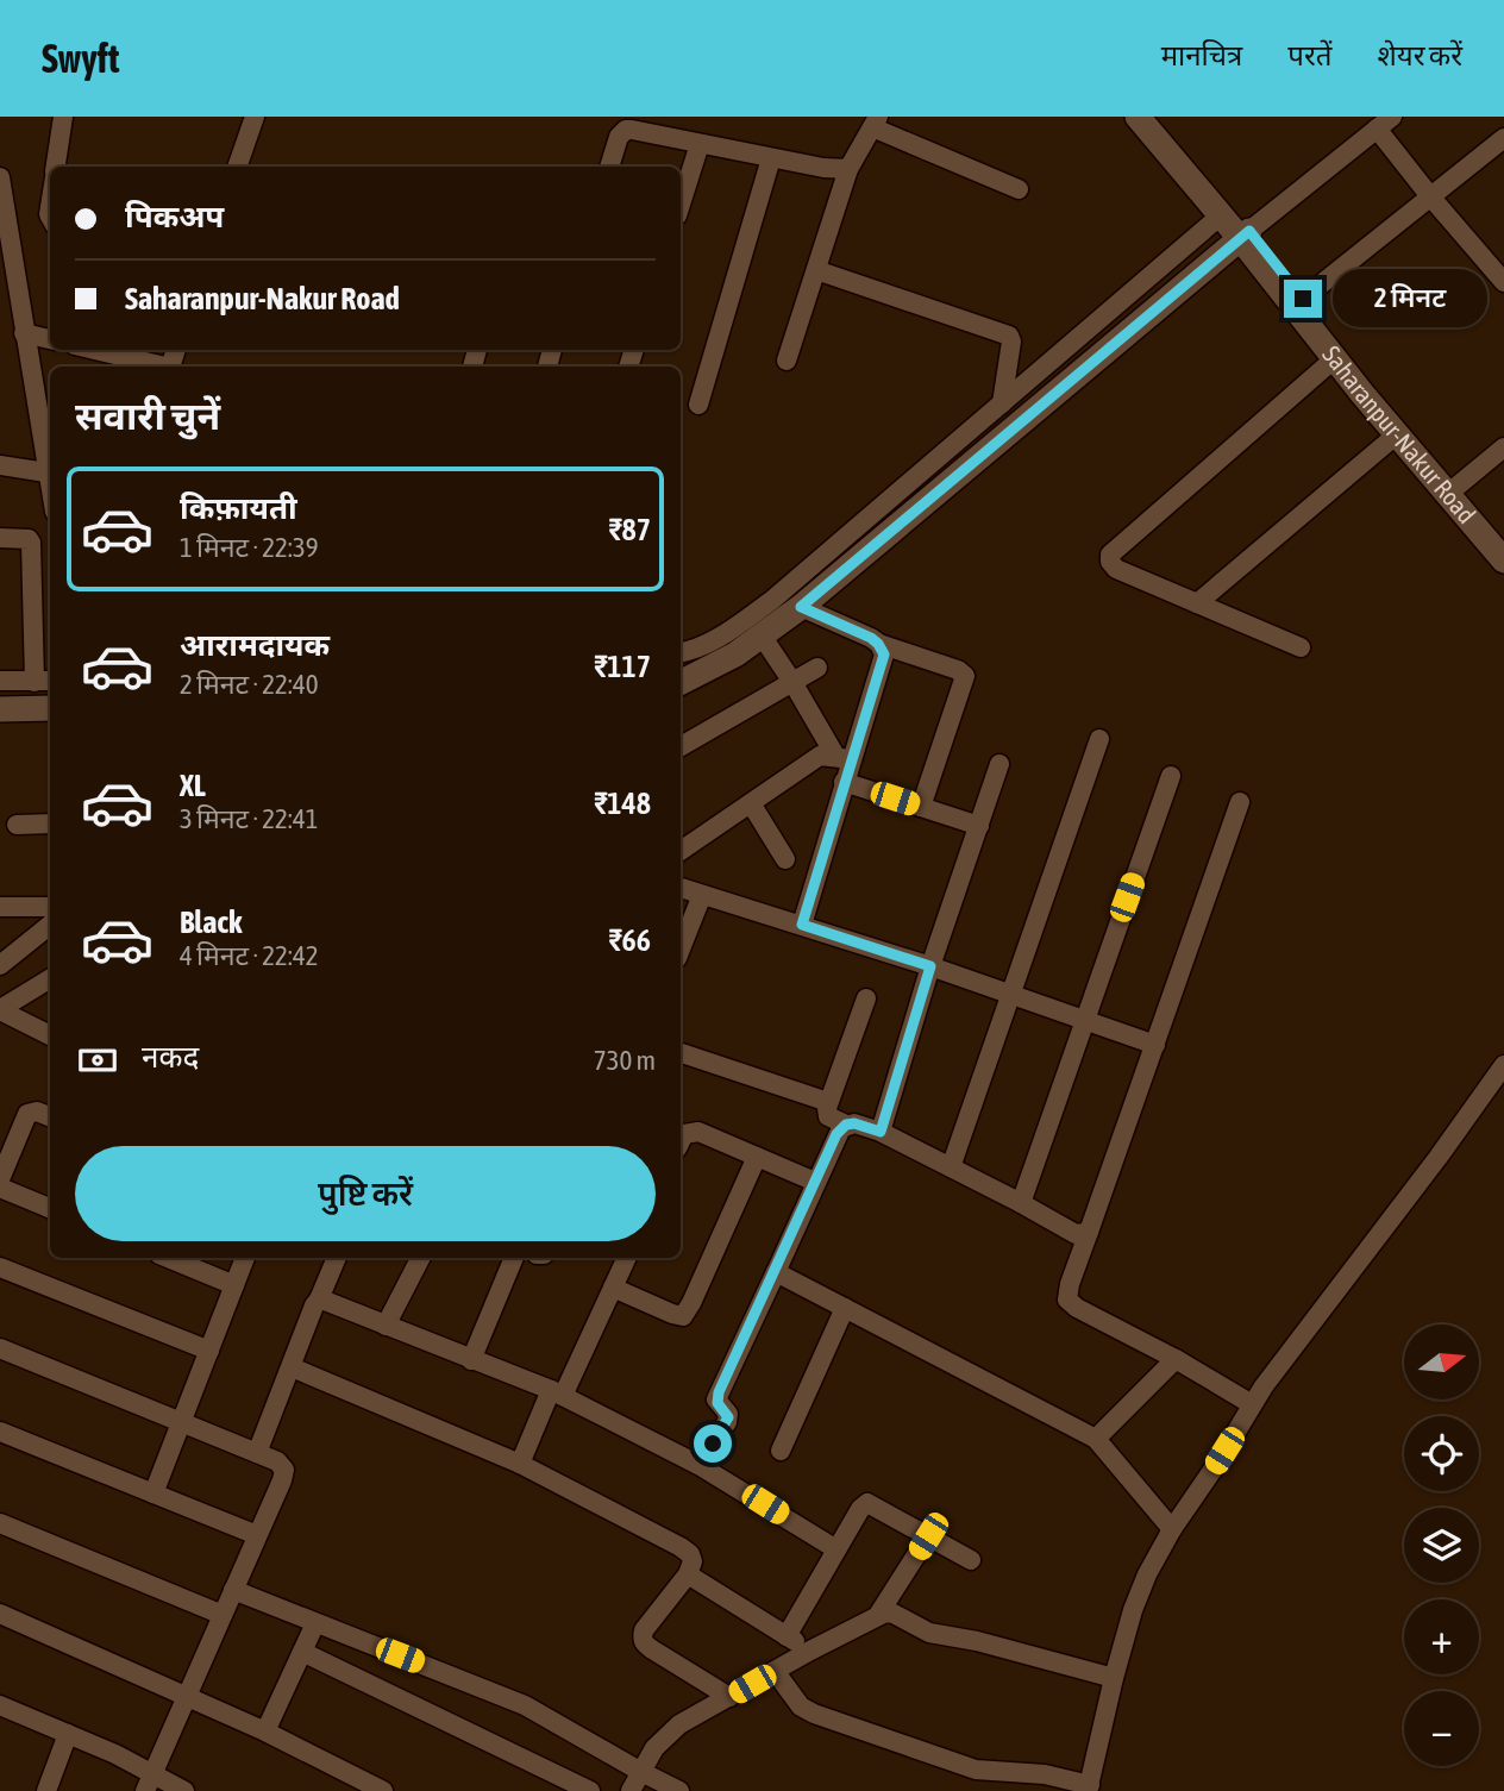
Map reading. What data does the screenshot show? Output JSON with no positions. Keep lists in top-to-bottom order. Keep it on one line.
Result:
{"streets":{"main road":["Saharanpur-Nakur Road"]},"north":"right","page":{"header":"Swyft","nav":["मानचित्र","परतें","शेयर करें"],"banner":["पिकअप","Saharanpur-Nakur Road"],"bubble":"2 मिनट","heading":"सवारी चुनें","list":[{"name":"किफ़ायती","note":"1 मिनट · 22:39","value":"₹87"},{"name":"आरामदायक","note":"2 मिनट · 22:40","value":"₹117"},{"name":"XL","note":"3 मिनट · 22:41","value":"₹148"},{"name":"Black","note":"4 मिनट · 22:42","value":"₹66"}],"pay":["नकद","730 m"],"buttons":"पुष्टि करें","map_buttons":["+","−"]}}
